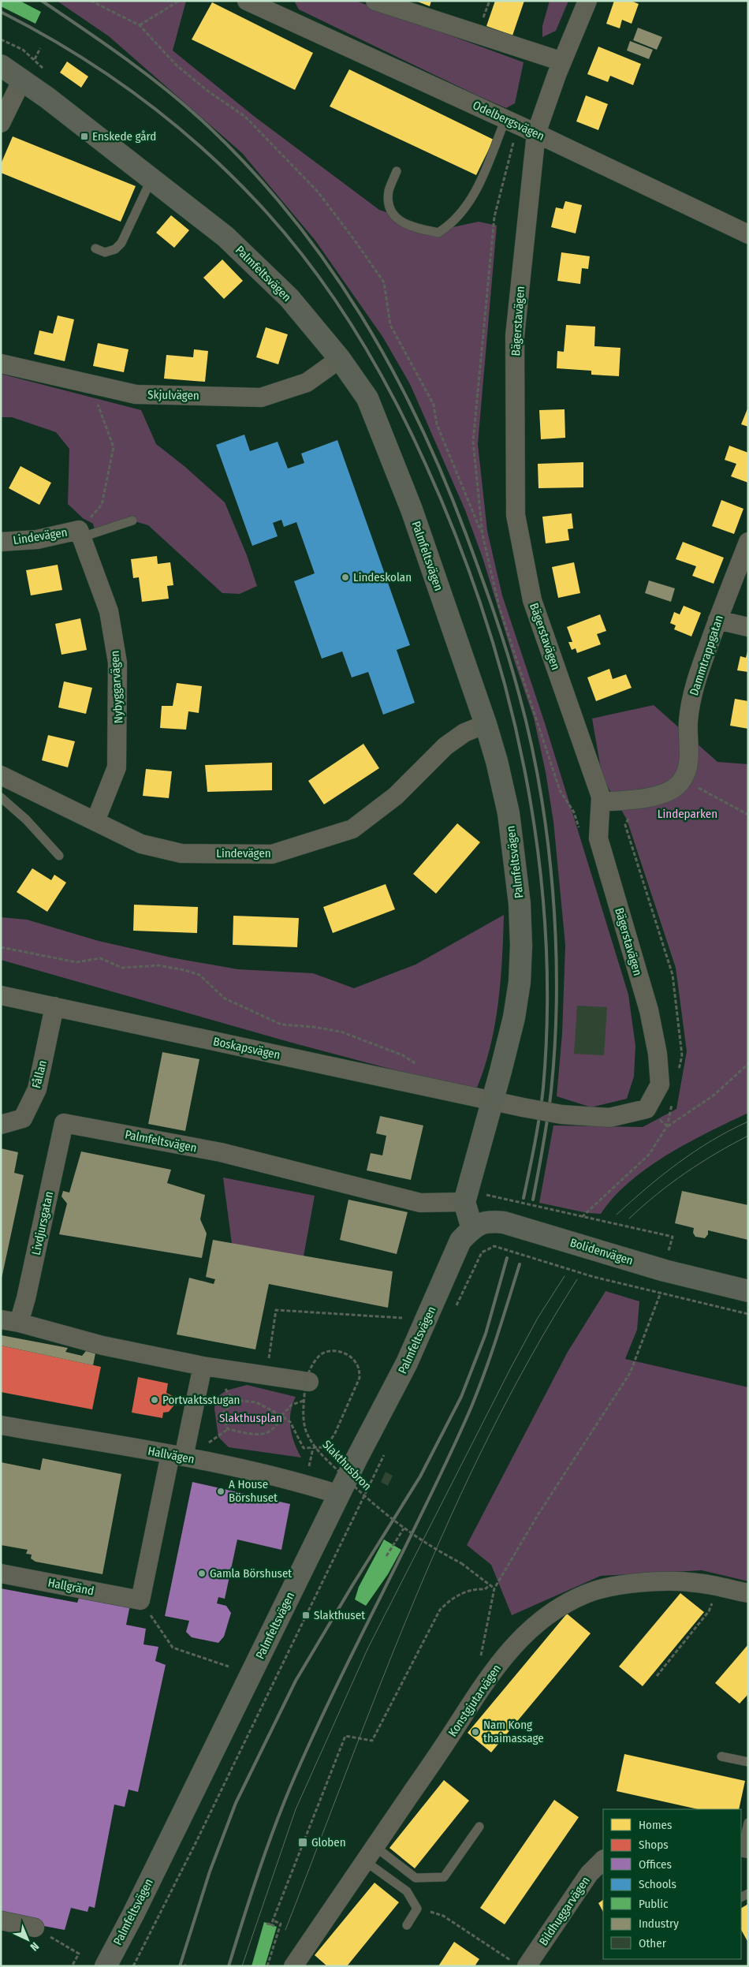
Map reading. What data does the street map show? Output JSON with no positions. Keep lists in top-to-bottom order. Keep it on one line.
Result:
{"streets":{"street":["Odelbergsvägen","Palmfeltsvägen","Bägerstavägen","Skjulvägen","Lindevägen","Dammtrappgatan","Nybyggarvägen","Boskapsvägen","Fållan","Livdjursgatan","Bolidenvägen","Hallvägen","Hallgränd","Konstgjutarvägen","Bildhuggarvägen"],"path":["Slakthusbron"]},"crossings":[["Odelbergsvägen","Bägerstavägen"],["Palmfeltsvägen","Bägerstavägen"],["Palmfeltsvägen","Skjulvägen"],["Palmfeltsvägen","Lindevägen"],["Palmfeltsvägen","Boskapsvägen"],["Palmfeltsvägen","Livdjursgatan"],["Palmfeltsvägen","Bolidenvägen"],["Palmfeltsvägen","Hallvägen"],["Bägerstavägen","Boskapsvägen"],["Lindevägen","Nybyggarvägen"],["Boskapsvägen","Fållan"]],"parks":["Lindeparken","Slakthusplan"],"places":{"transit":["Enskede gård","Slakthuset","Globen"],"other":["Lindeskolan","Portvaktsstugan","A House Börshuset","Gamla Börshuset","Nam Kong thaimassage"]},"legend":["Homes","Shops","Offices","Schools","Public","Industry","Other"],"north":"bottom right"}
